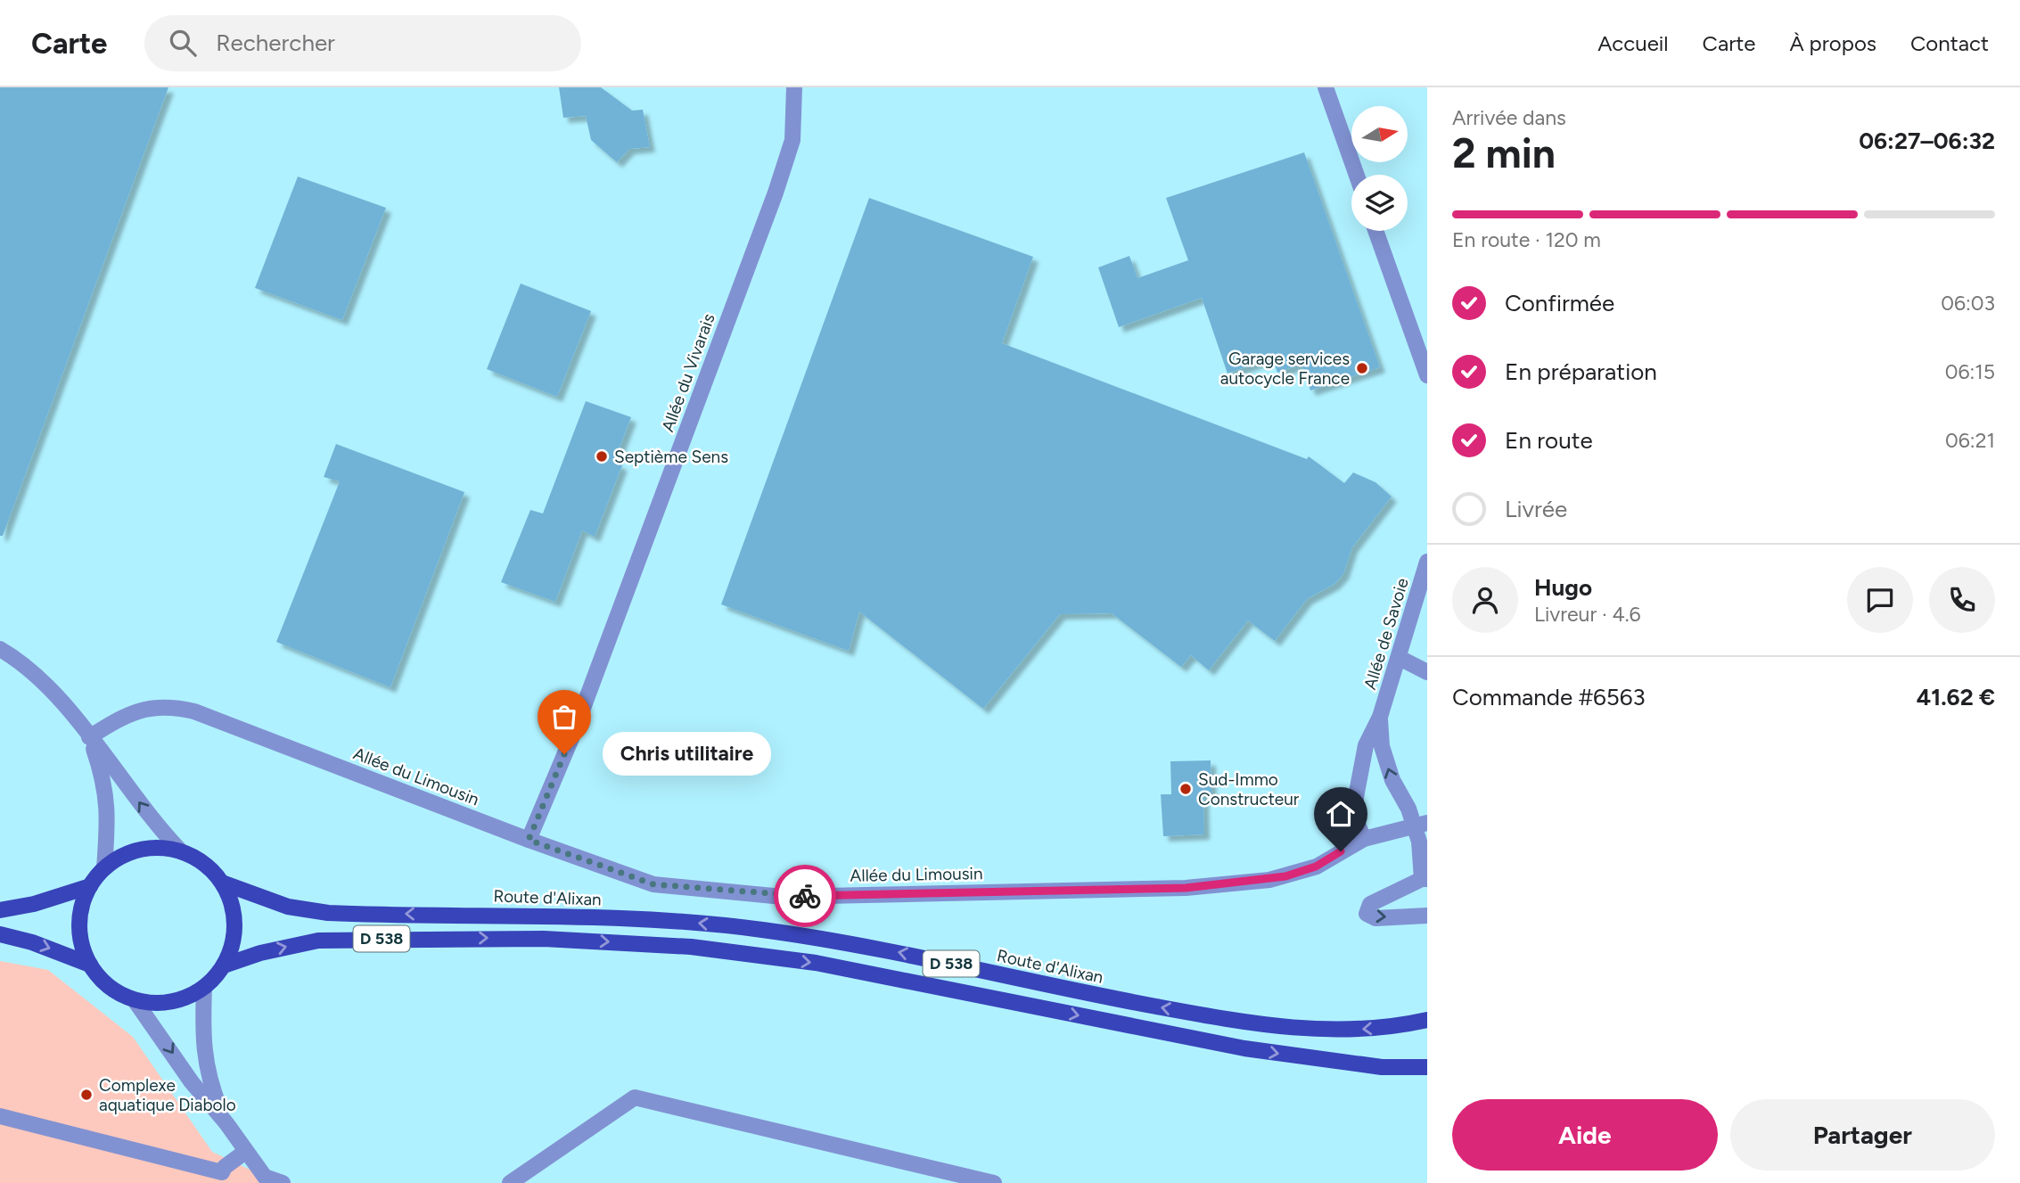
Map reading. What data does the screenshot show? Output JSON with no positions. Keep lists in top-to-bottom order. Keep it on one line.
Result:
{"streets":{"main road":["Route d'Alixan","D 538"],"street":["Allée du Vivarais","Allée de Savoie","Allée du Limousin"]},"crossings":[["Allée du Vivarais","Allée du Limousin"],["Allée de Savoie","Allée du Limousin"]],"places":["Garage services autocycle France","Septième Sens","Chris utilitaire","Sud-Immo Constructeur","Complexe aquatique Diabolo"],"north":"right","page":{"header":"Carte","search":"Rechercher","nav":["Accueil","Carte","À propos","Contact"],"heading":["2 min","Arrivée dans","06:27–06:32"],"panel":["Hugo","Livreur · 4.6","Commande #6563","41.62 €"],"bar":"En route · 120 m","list":[["Confirmée","06:03"],["En préparation","06:15"],["En route","06:21"],"Livrée"],"bubble":"Chris utilitaire","buttons":["Aide","Partager"]}}
